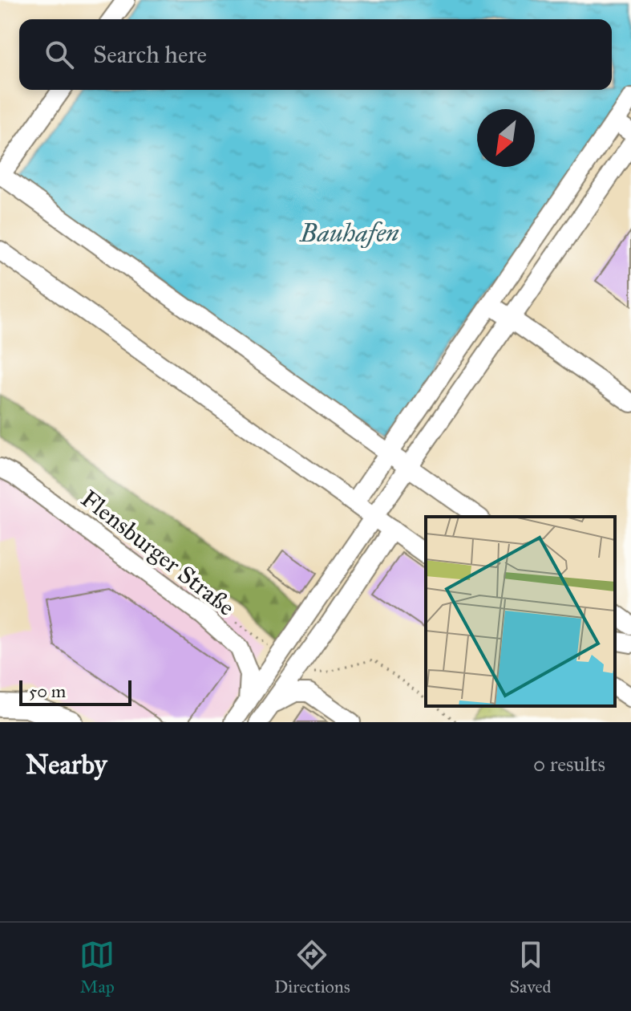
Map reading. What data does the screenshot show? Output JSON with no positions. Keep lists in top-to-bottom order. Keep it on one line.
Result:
{"streets":{"street":["Flensburger Straße"]},"water":["Bauhafen"],"scale_bar":"50 m","north":"bottom left","page":{"search":"Search here","scale":"50 m","heading":["Nearby","0 results"],"nav":["Map","Directions","Saved"]}}
